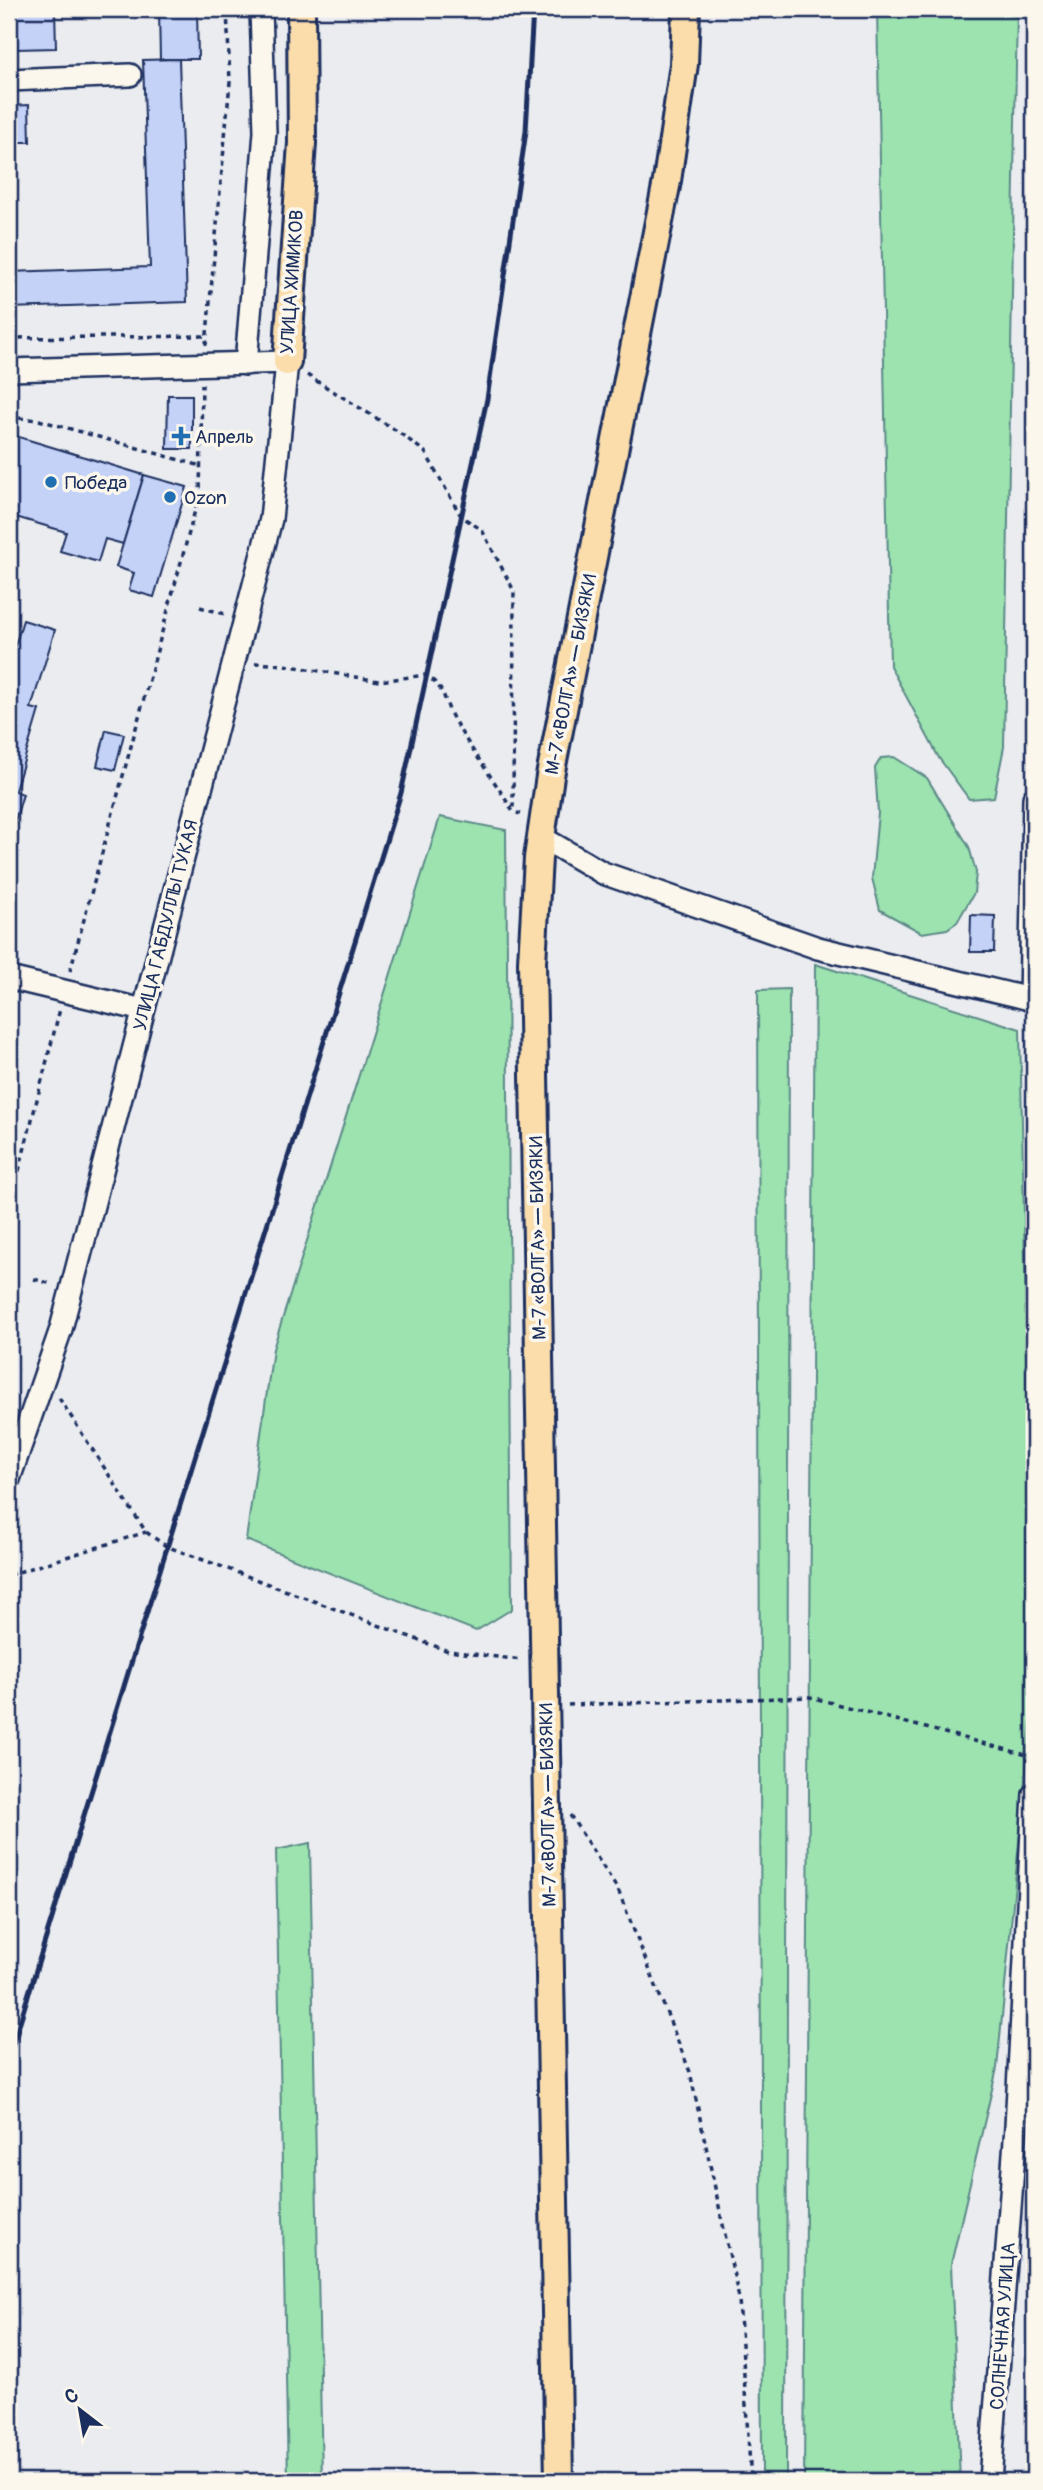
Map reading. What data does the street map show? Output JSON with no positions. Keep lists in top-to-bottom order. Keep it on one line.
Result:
{"streets":{"main road":["УЛИЦА ХИМИКОВ","М-7 «ВОЛГА» — БИЗЯКИ"],"street":["УЛИЦА ГАБДУЛЛЫ ТУКАЯ","СОЛНЕЧНАЯ УЛИЦА"]},"crossings":[["УЛИЦА ХИМИКОВ","УЛИЦА ГАБДУЛЛЫ ТУКАЯ"]],"places":{"health":["Апрель"],"other":["Победа","Ozon"]},"north":"top left"}
